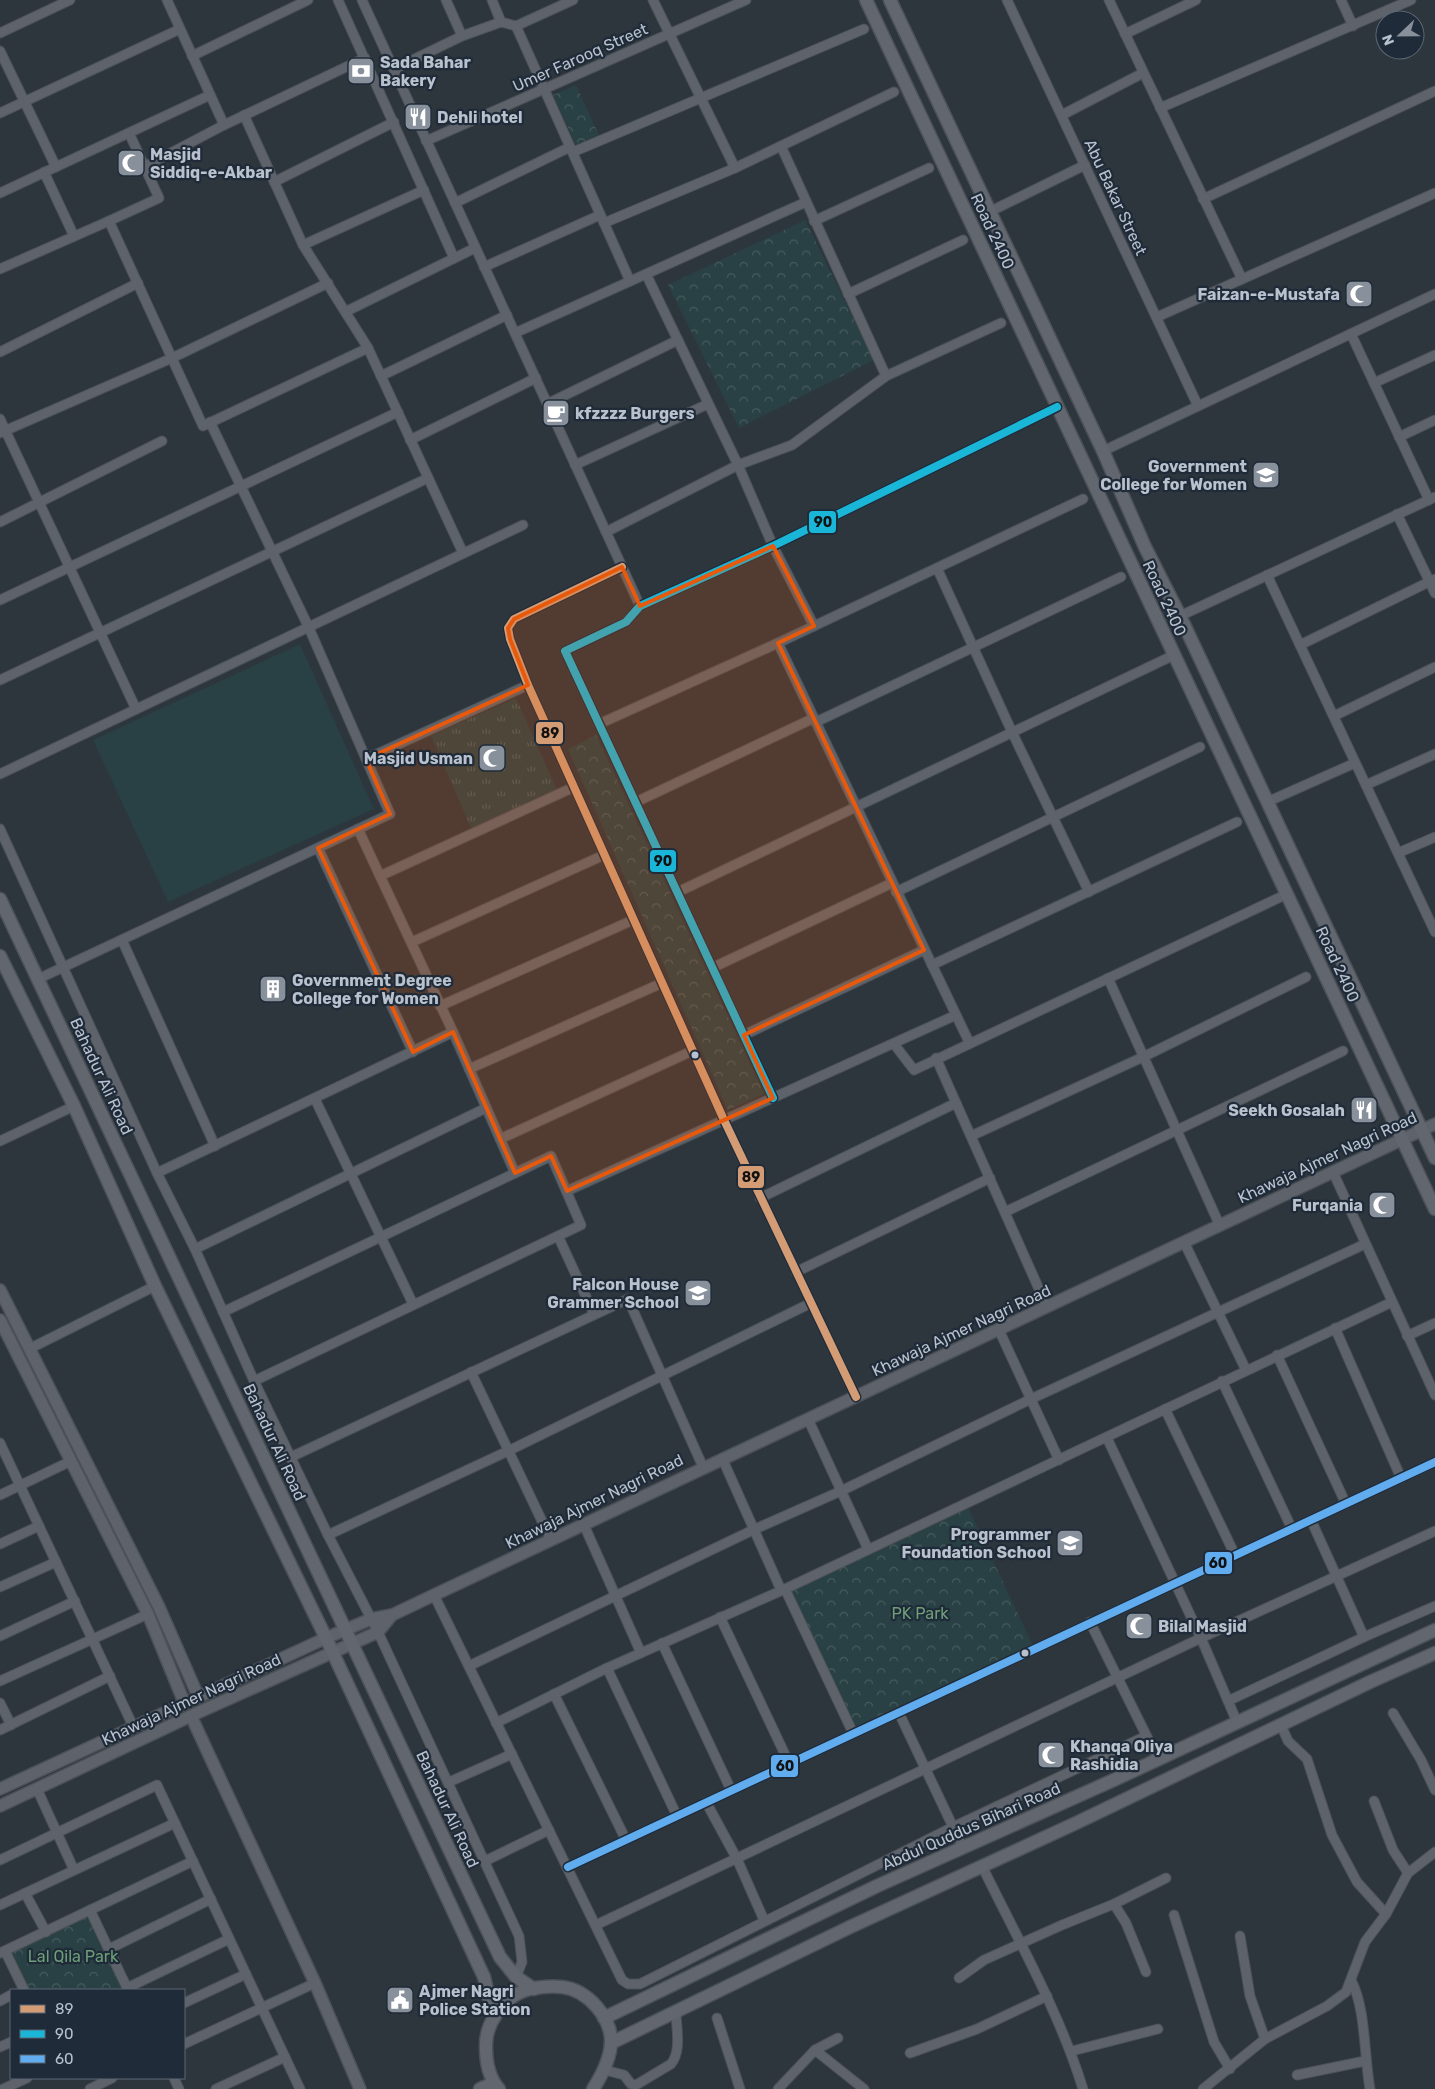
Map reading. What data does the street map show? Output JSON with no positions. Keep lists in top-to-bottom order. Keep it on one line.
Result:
{"streets":{"main road":["Road 2400","Bahadur Ali Road","Abdul Quddus Bihari Road"],"street":["Umer Farooq Street","Abu Bakar Street","Khawaja Ajmer Nagri Road"]},"crossings":[["Road 2400","Khawaja Ajmer Nagri Road"],["Bahadur Ali Road","Khawaja Ajmer Nagri Road"]],"parks":["PK Park","Lal Qila Park"],"places":{"bank":["Sada Bahar Bakery"],"restaurant":["Dehli hotel","Seekh Gosalah"],"mosque":["Masjid Siddiq-e-Akbar","Faizan-e-Mustafa","Masjid Usman","Furqania","Bilal Masjid","Khanqa Oliya Rashidia"],"cafe":["kfzzzz Burgers"],"school or university":["Government College for Women","Falcon House Grammer School","Programmer Foundation School"],"building":["Government Degree College for Women"],"public building":["Ajmer Nagri Police Station"]},"lines":["transit line 90","transit line 89","transit line 60"],"legend":["89","90","60"],"north":"left"}
